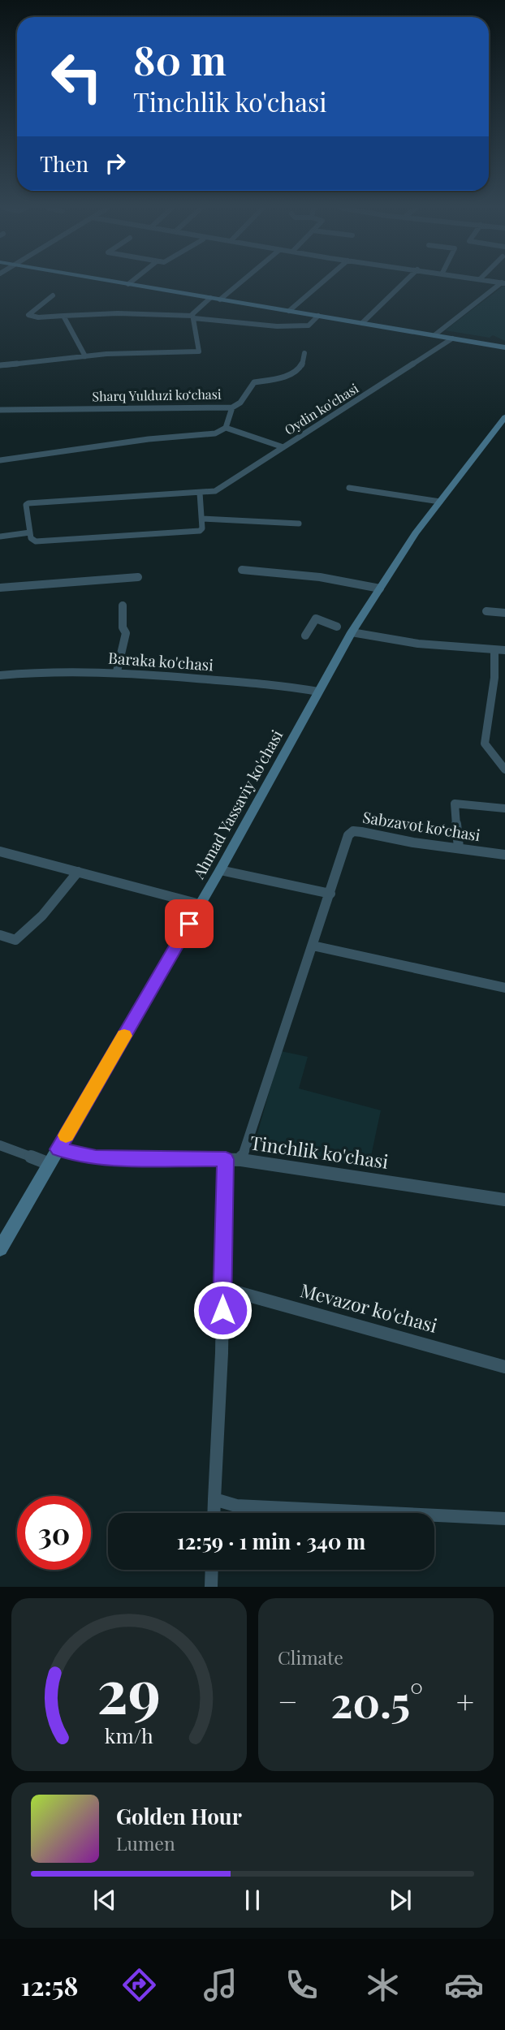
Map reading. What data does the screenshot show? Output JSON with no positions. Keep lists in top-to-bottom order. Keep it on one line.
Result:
{"streets":{"main road":["Ahmad Yassaviy ko'chasi"],"street":["Sharq Yulduzi koʻchasi","Oydin ko'chasi","Baraka ko'chasi","Sabzavot koʻchasi","Tinchlik ko'chasi","Mevazor ko'chasi"]},"crossings":[["Baraka ko'chasi","Ahmad Yassaviy ko'chasi"],["Ahmad Yassaviy ko'chasi","Tinchlik ko'chasi"],["Sabzavot koʻchasi","Tinchlik ko'chasi"]],"page":{"turn":["80 m","Tinchlik ko'chasi"],"then":"Then","limit":"30","trip":"12:59 · 1 min · 340 m","tile":"Climate","heat":["−","20.5°","+"],"song":["Golden Hour","Lumen"],"tabs":"12:58","gauge":["29","km/h"]}}
